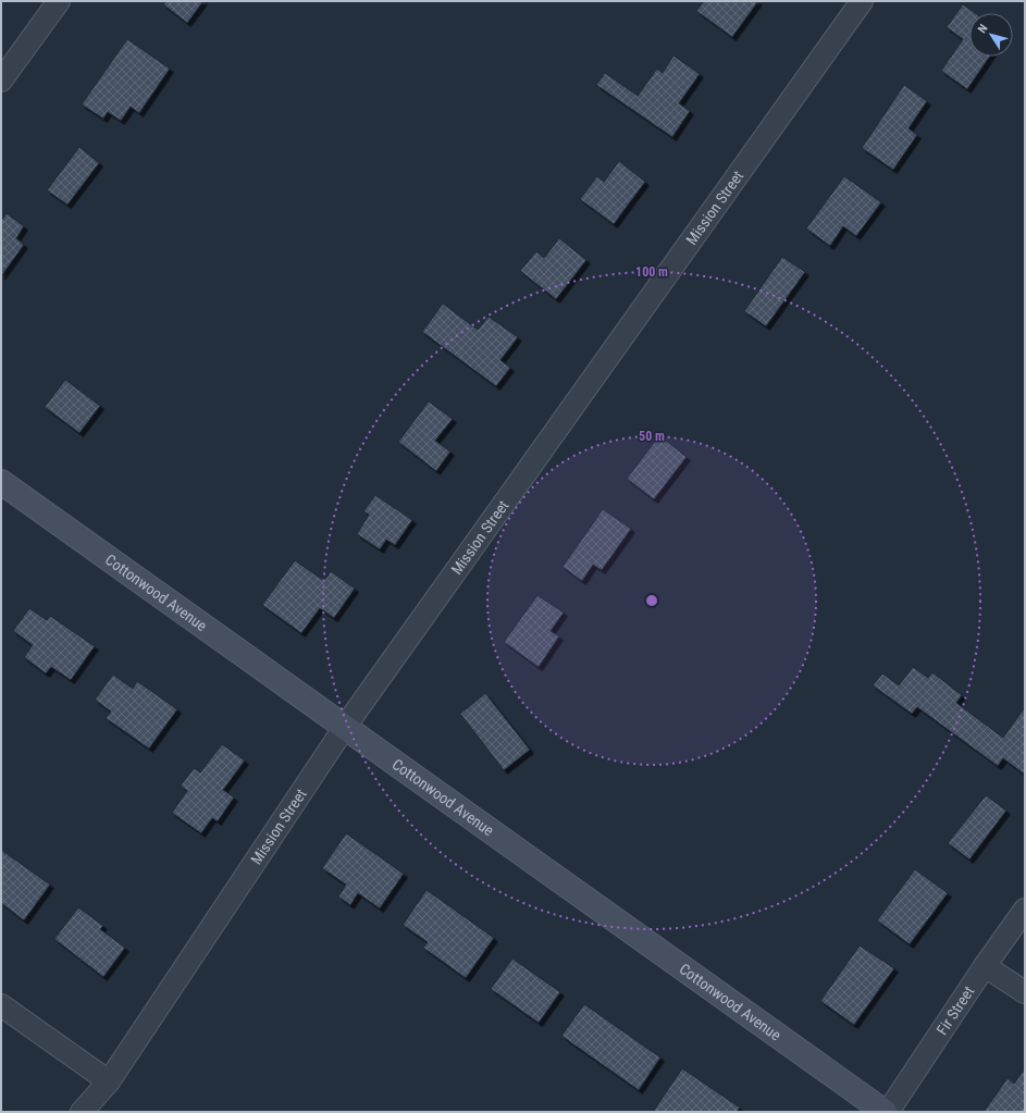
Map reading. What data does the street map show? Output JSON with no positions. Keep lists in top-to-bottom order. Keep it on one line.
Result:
{"streets":{"street":["Mission Street","Cottonwood Avenue","Fir Street"]},"crossings":[["Mission Street","Cottonwood Avenue"],["Cottonwood Avenue","Fir Street"]],"north":"top left","rings":["100 m","50 m"]}
